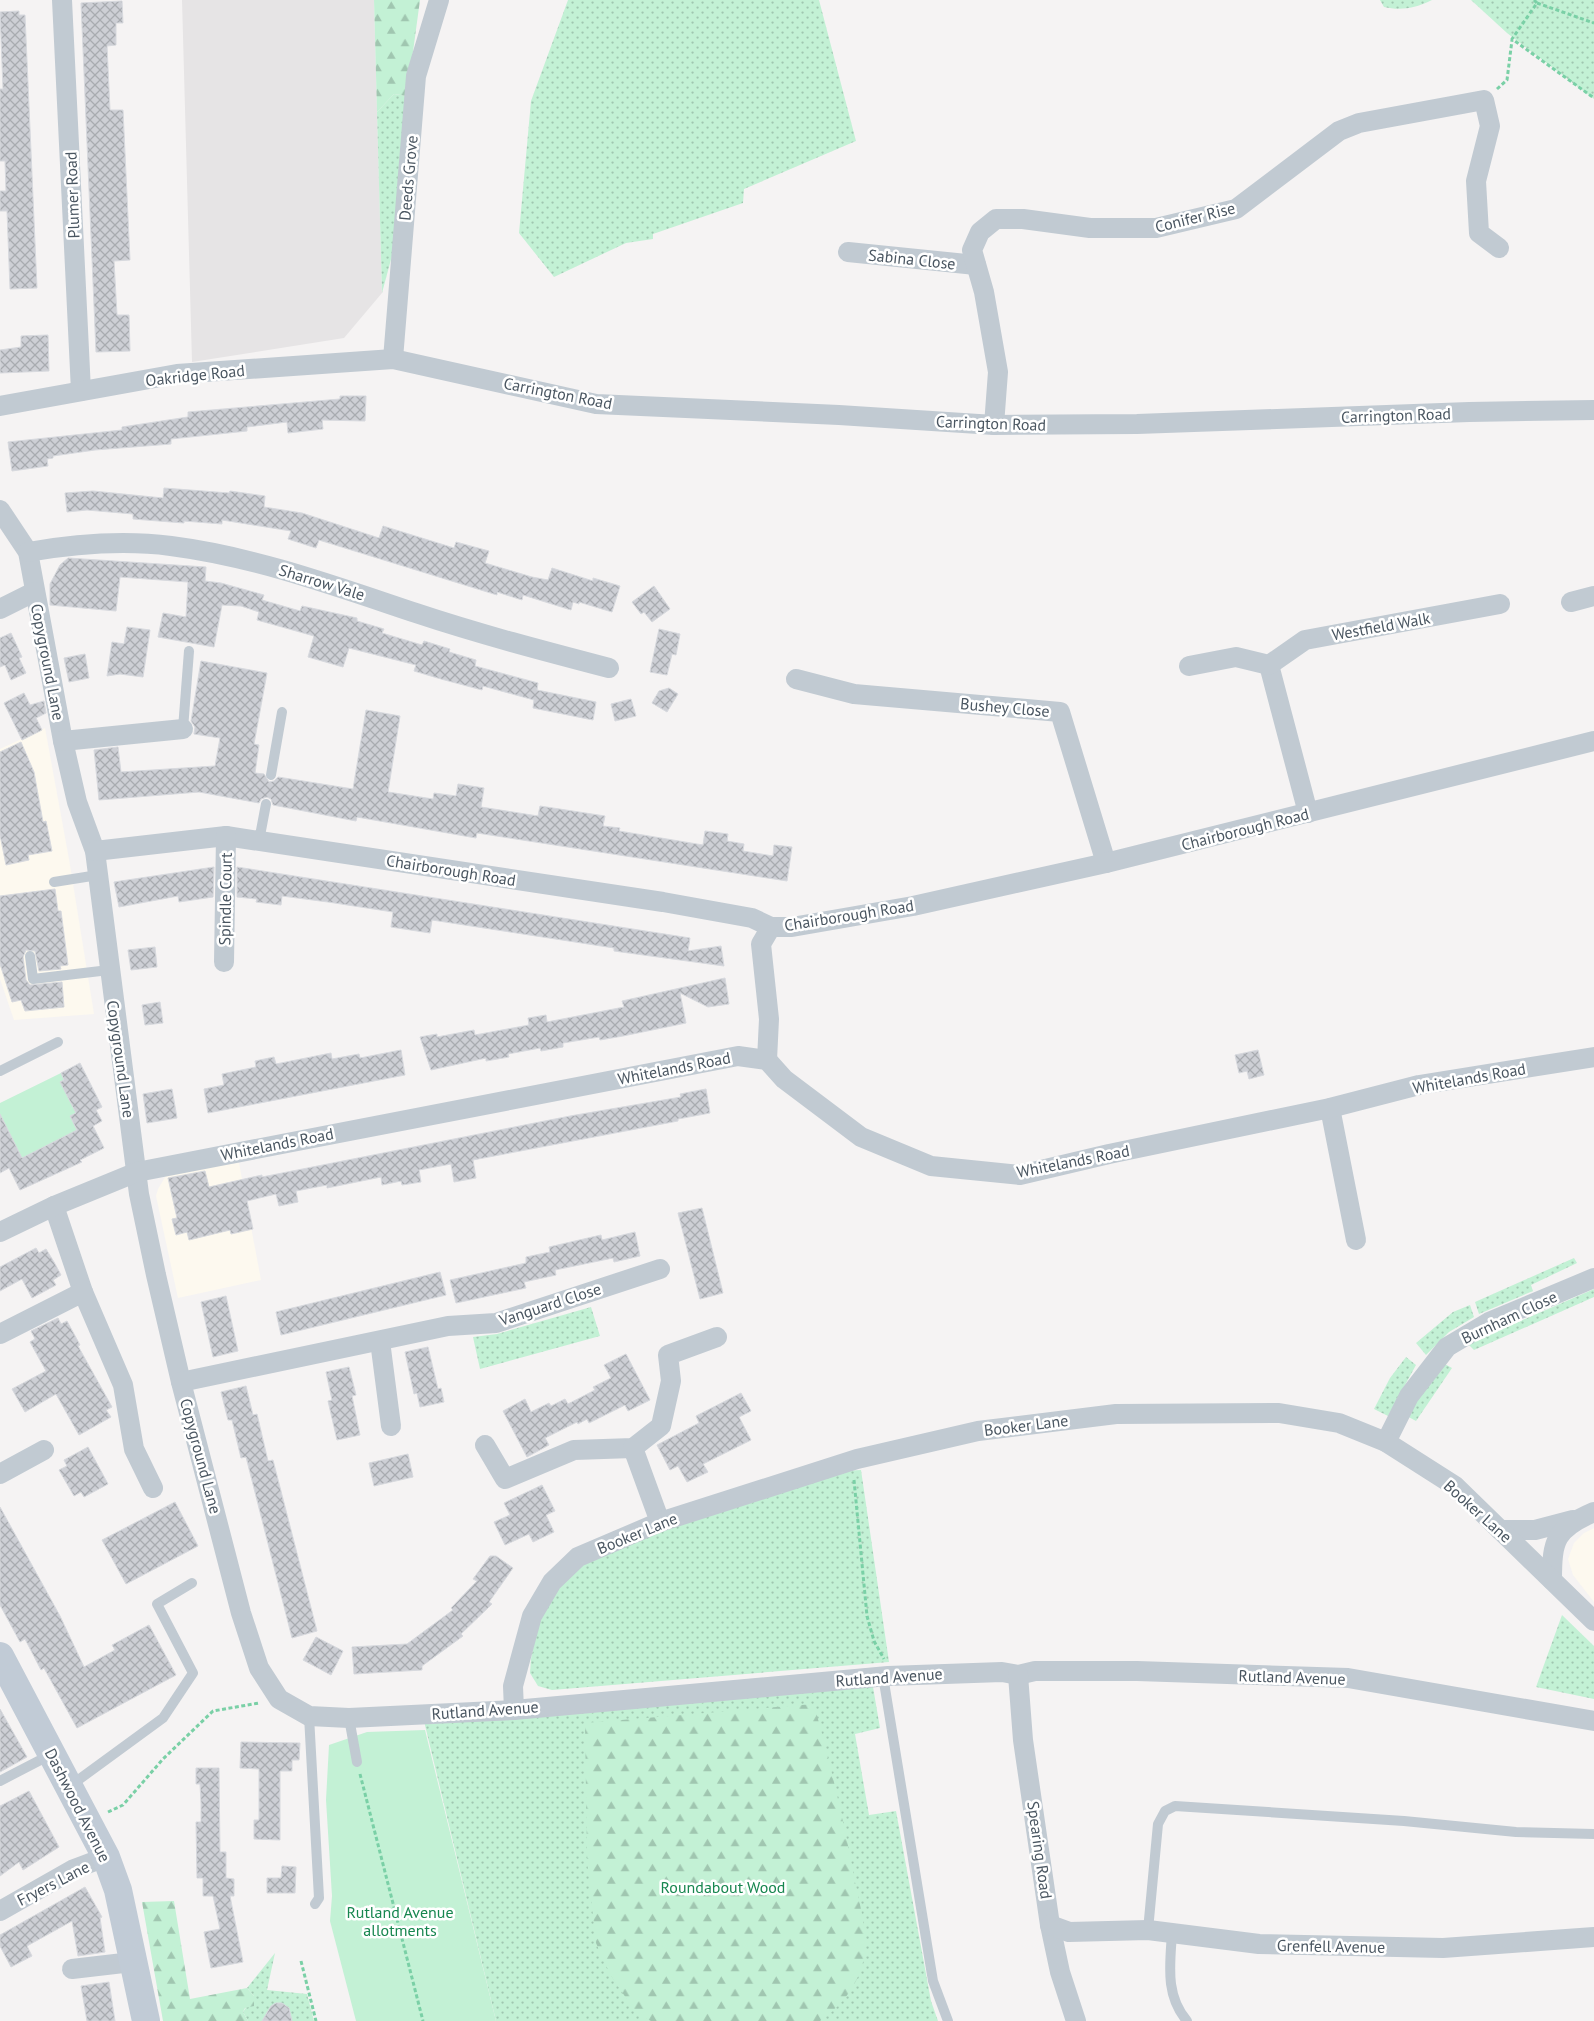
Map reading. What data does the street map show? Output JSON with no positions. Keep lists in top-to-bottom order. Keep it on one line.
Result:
{"streets":{"street":["Deeds Grove","Plumer Road","Conifer Rise","Sabina Close","Oakridge Road","Carrington Road","Sharrow Vale","Westfield Walk","Copyground Lane","Bushey Close","Chairborough Road","Spindle Court","Whitelands Road","Vanguard Close","Burnham Close","Booker Lane","Rutland Avenue","Dashwood Avenue","Spearing Road","Fryers Lane","Grenfell Avenue"]},"crossings":[["Deeds Grove","Oakridge Road"],["Deeds Grove","Carrington Road"],["Plumer Road","Oakridge Road"],["Conifer Rise","Sabina Close"],["Conifer Rise","Carrington Road"],["Oakridge Road","Carrington Road"],["Sharrow Vale","Copyground Lane"],["Copyground Lane","Chairborough Road"],["Copyground Lane","Whitelands Road"],["Copyground Lane","Vanguard Close"],["Copyground Lane","Rutland Avenue"],["Bushey Close","Chairborough Road"],["Chairborough Road","Spindle Court"],["Burnham Close","Booker Lane"],["Booker Lane","Rutland Avenue"],["Rutland Avenue","Spearing Road"],["Dashwood Avenue","Fryers Lane"],["Spearing Road","Grenfell Avenue"]],"parks":["Roundabout Wood","Rutland Avenue allotments"]}
